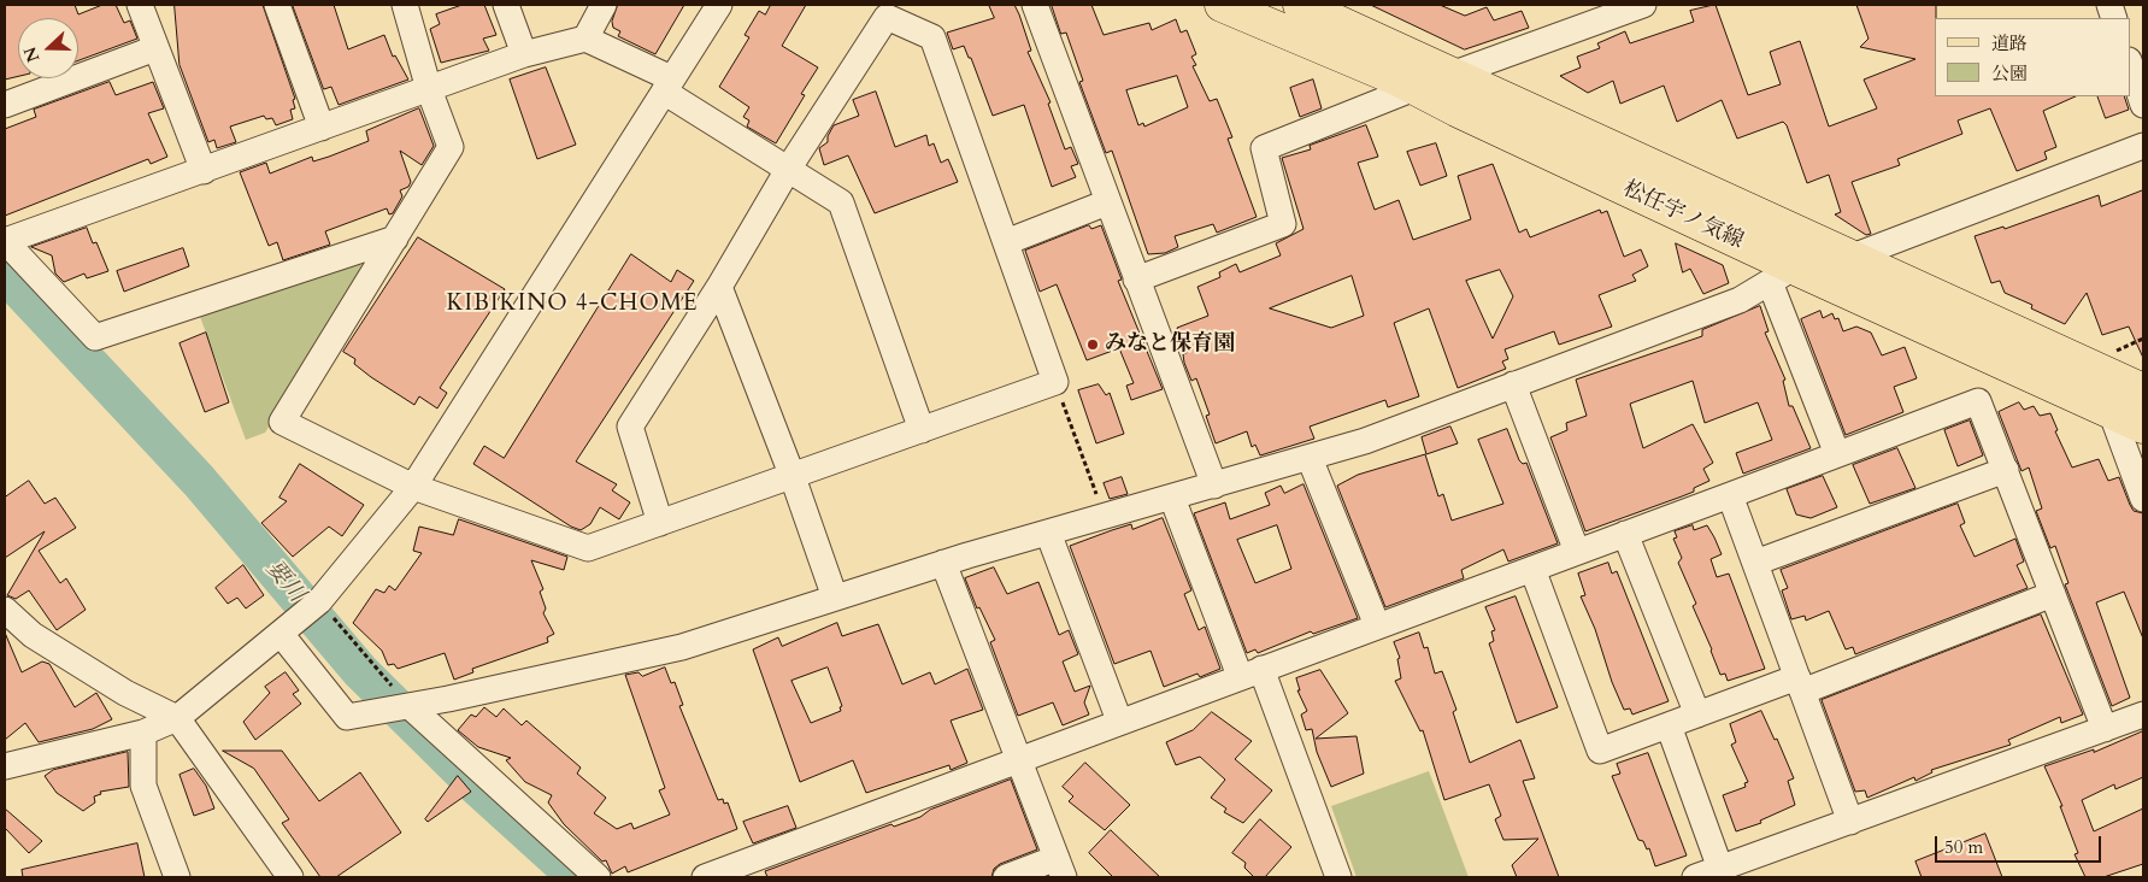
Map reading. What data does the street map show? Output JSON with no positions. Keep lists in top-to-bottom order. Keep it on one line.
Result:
{"streets":{"main road":["松任宇ノ気線"]},"districts":["KIBIKINO 4-CHOME"],"water":["要川"],"places":["みなと保育園"],"legend":["道路","公園"],"scale_bar":"50 m","north":"left"}
